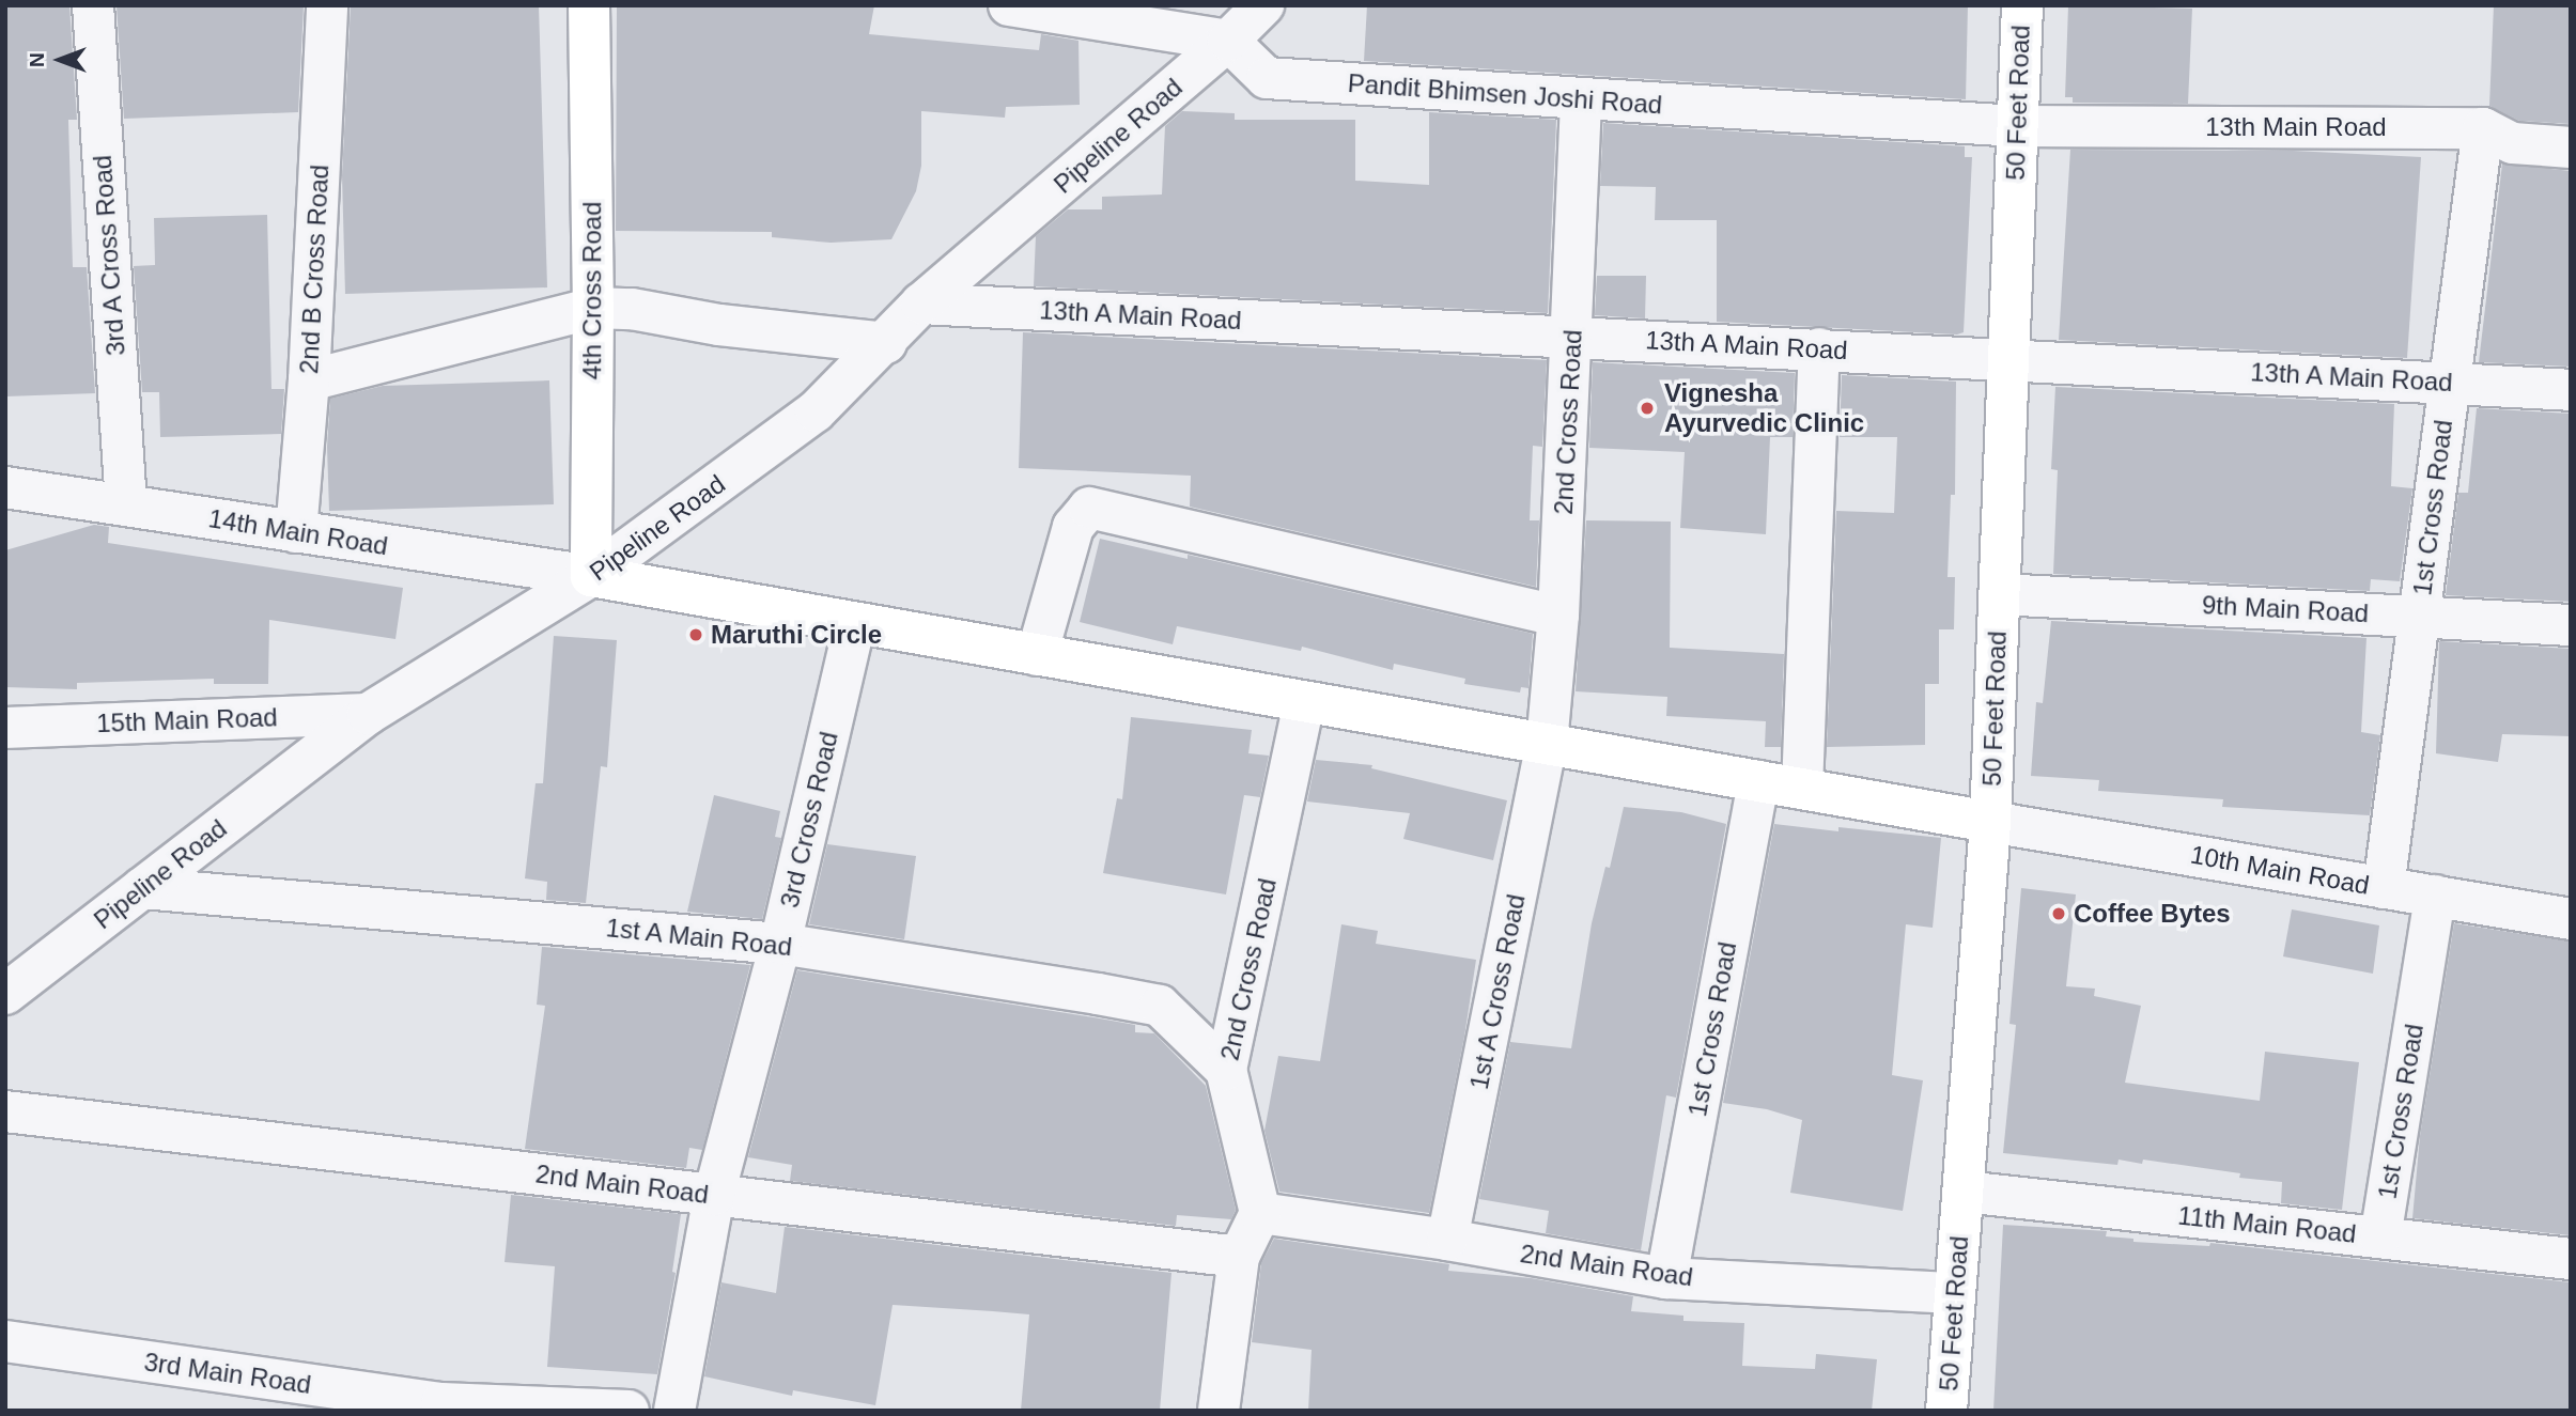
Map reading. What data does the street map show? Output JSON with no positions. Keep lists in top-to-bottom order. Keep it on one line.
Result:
{"streets":{"main road":["50 Feet Road","4th Cross Road"],"street":["Pandit Bhimsen Joshi Road","13th Main Road","Pipeline Road","3rd A Cross Road","2nd B Cross Road","13th A Main Road","2nd Cross Road","1st Cross Road","14th Main Road","9th Main Road","15th Main Road","3rd Cross Road","10th Main Road","1st A Main Road","1st A Cross Road","2nd Main Road","11th Main Road","3rd Main Road"]},"crossings":[["Pandit Bhimsen Joshi Road","50 Feet Road"],["Pandit Bhimsen Joshi Road","13th Main Road"],["Pandit Bhimsen Joshi Road","Pipeline Road"],["Pandit Bhimsen Joshi Road","2nd Cross Road"],["50 Feet Road","13th Main Road"],["50 Feet Road","13th A Main Road"],["50 Feet Road","9th Main Road"],["50 Feet Road","10th Main Road"],["50 Feet Road","2nd Main Road"],["50 Feet Road","11th Main Road"],["13th Main Road","1st Cross Road"],["Pipeline Road","4th Cross Road"],["Pipeline Road","13th A Main Road"],["Pipeline Road","14th Main Road"],["Pipeline Road","15th Main Road"],["Pipeline Road","1st A Main Road"],["3rd A Cross Road","14th Main Road"],["2nd B Cross Road","14th Main Road"],["4th Cross Road","14th Main Road"],["13th A Main Road","2nd Cross Road"],["13th A Main Road","1st Cross Road"],["2nd Cross Road","1st A Main Road"],["2nd Cross Road","1st A Cross Road"],["2nd Cross Road","2nd Main Road"],["1st Cross Road","9th Main Road"],["1st Cross Road","10th Main Road"],["1st Cross Road","2nd Main Road"],["1st Cross Road","11th Main Road"],["3rd Cross Road","1st A Main Road"],["3rd Cross Road","2nd Main Road"],["1st A Cross Road","2nd Main Road"]],"places":["Vignesha Ayurvedic Clinic","Maruthi Circle","Coffee Bytes"],"north":"left"}
